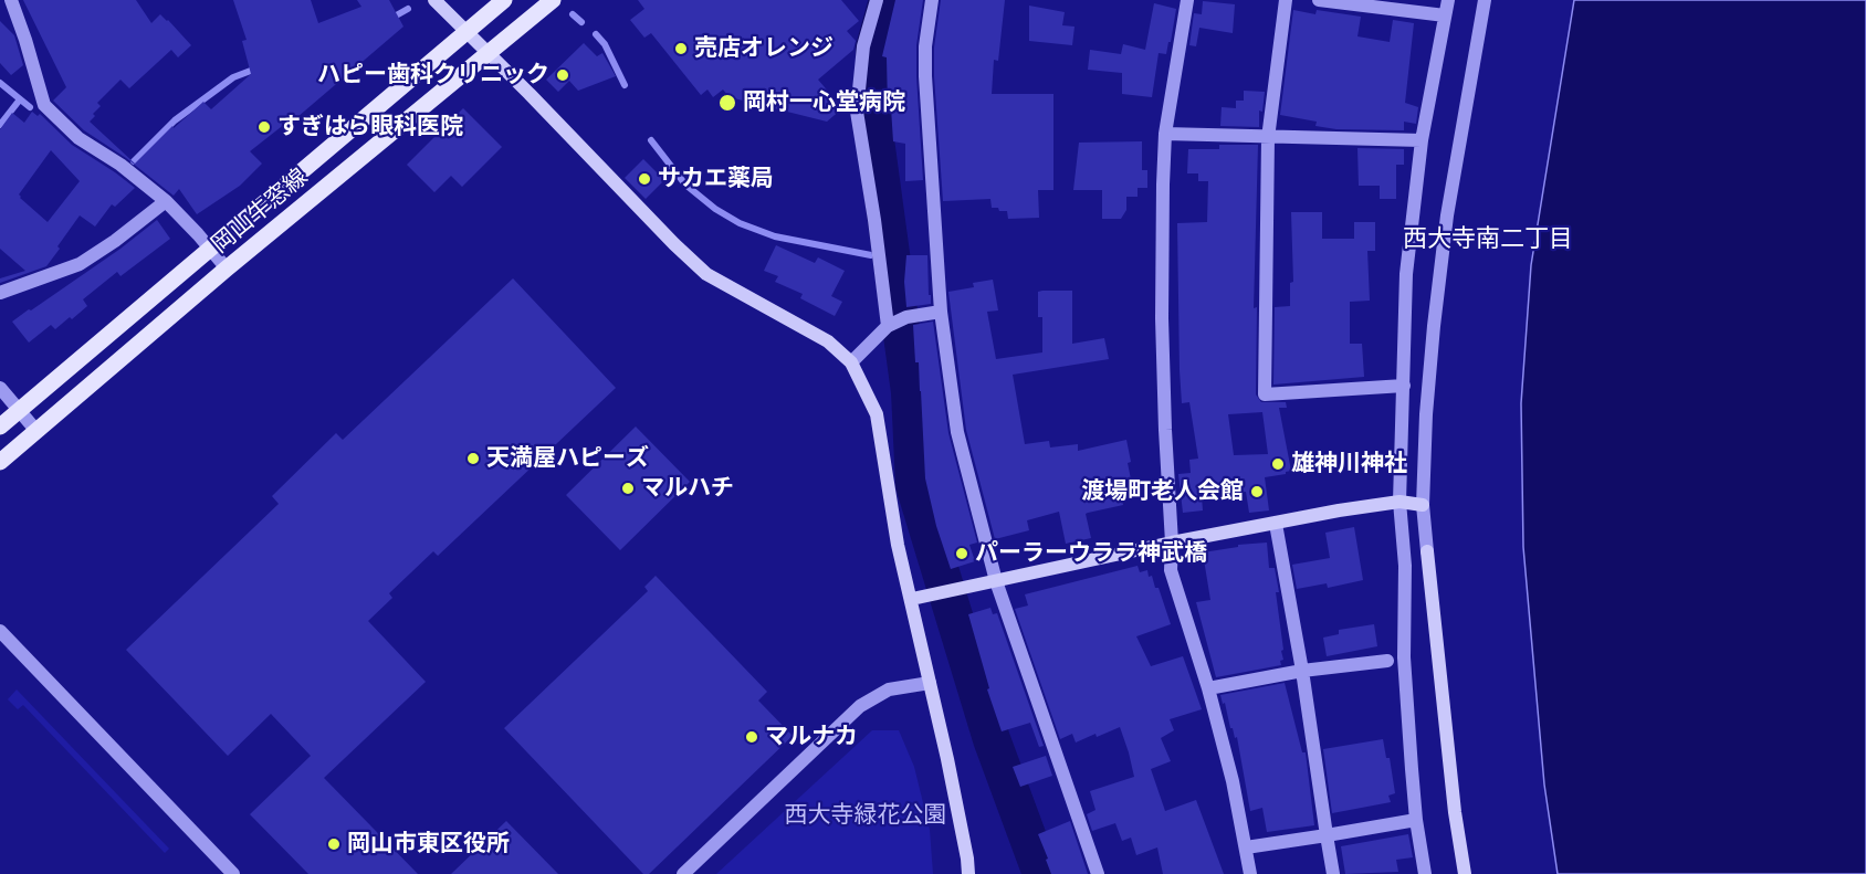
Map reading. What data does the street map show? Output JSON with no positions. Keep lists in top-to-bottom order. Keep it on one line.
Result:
{"streets":{"main road":["岡山牛窓線"]},"districts":["西大寺南二丁目"],"parks":["西大寺緑花公園"],"places":["売店オレンジ","ハピー歯科クリニック","岡村一心堂病院","すぎはら眼科医院","サカエ薬局","天満屋ハピーズ","雄神川神社","マルハチ","渡場町老人会館","パーラーウララ神武橋","マルナカ","岡山市東区役所"]}
